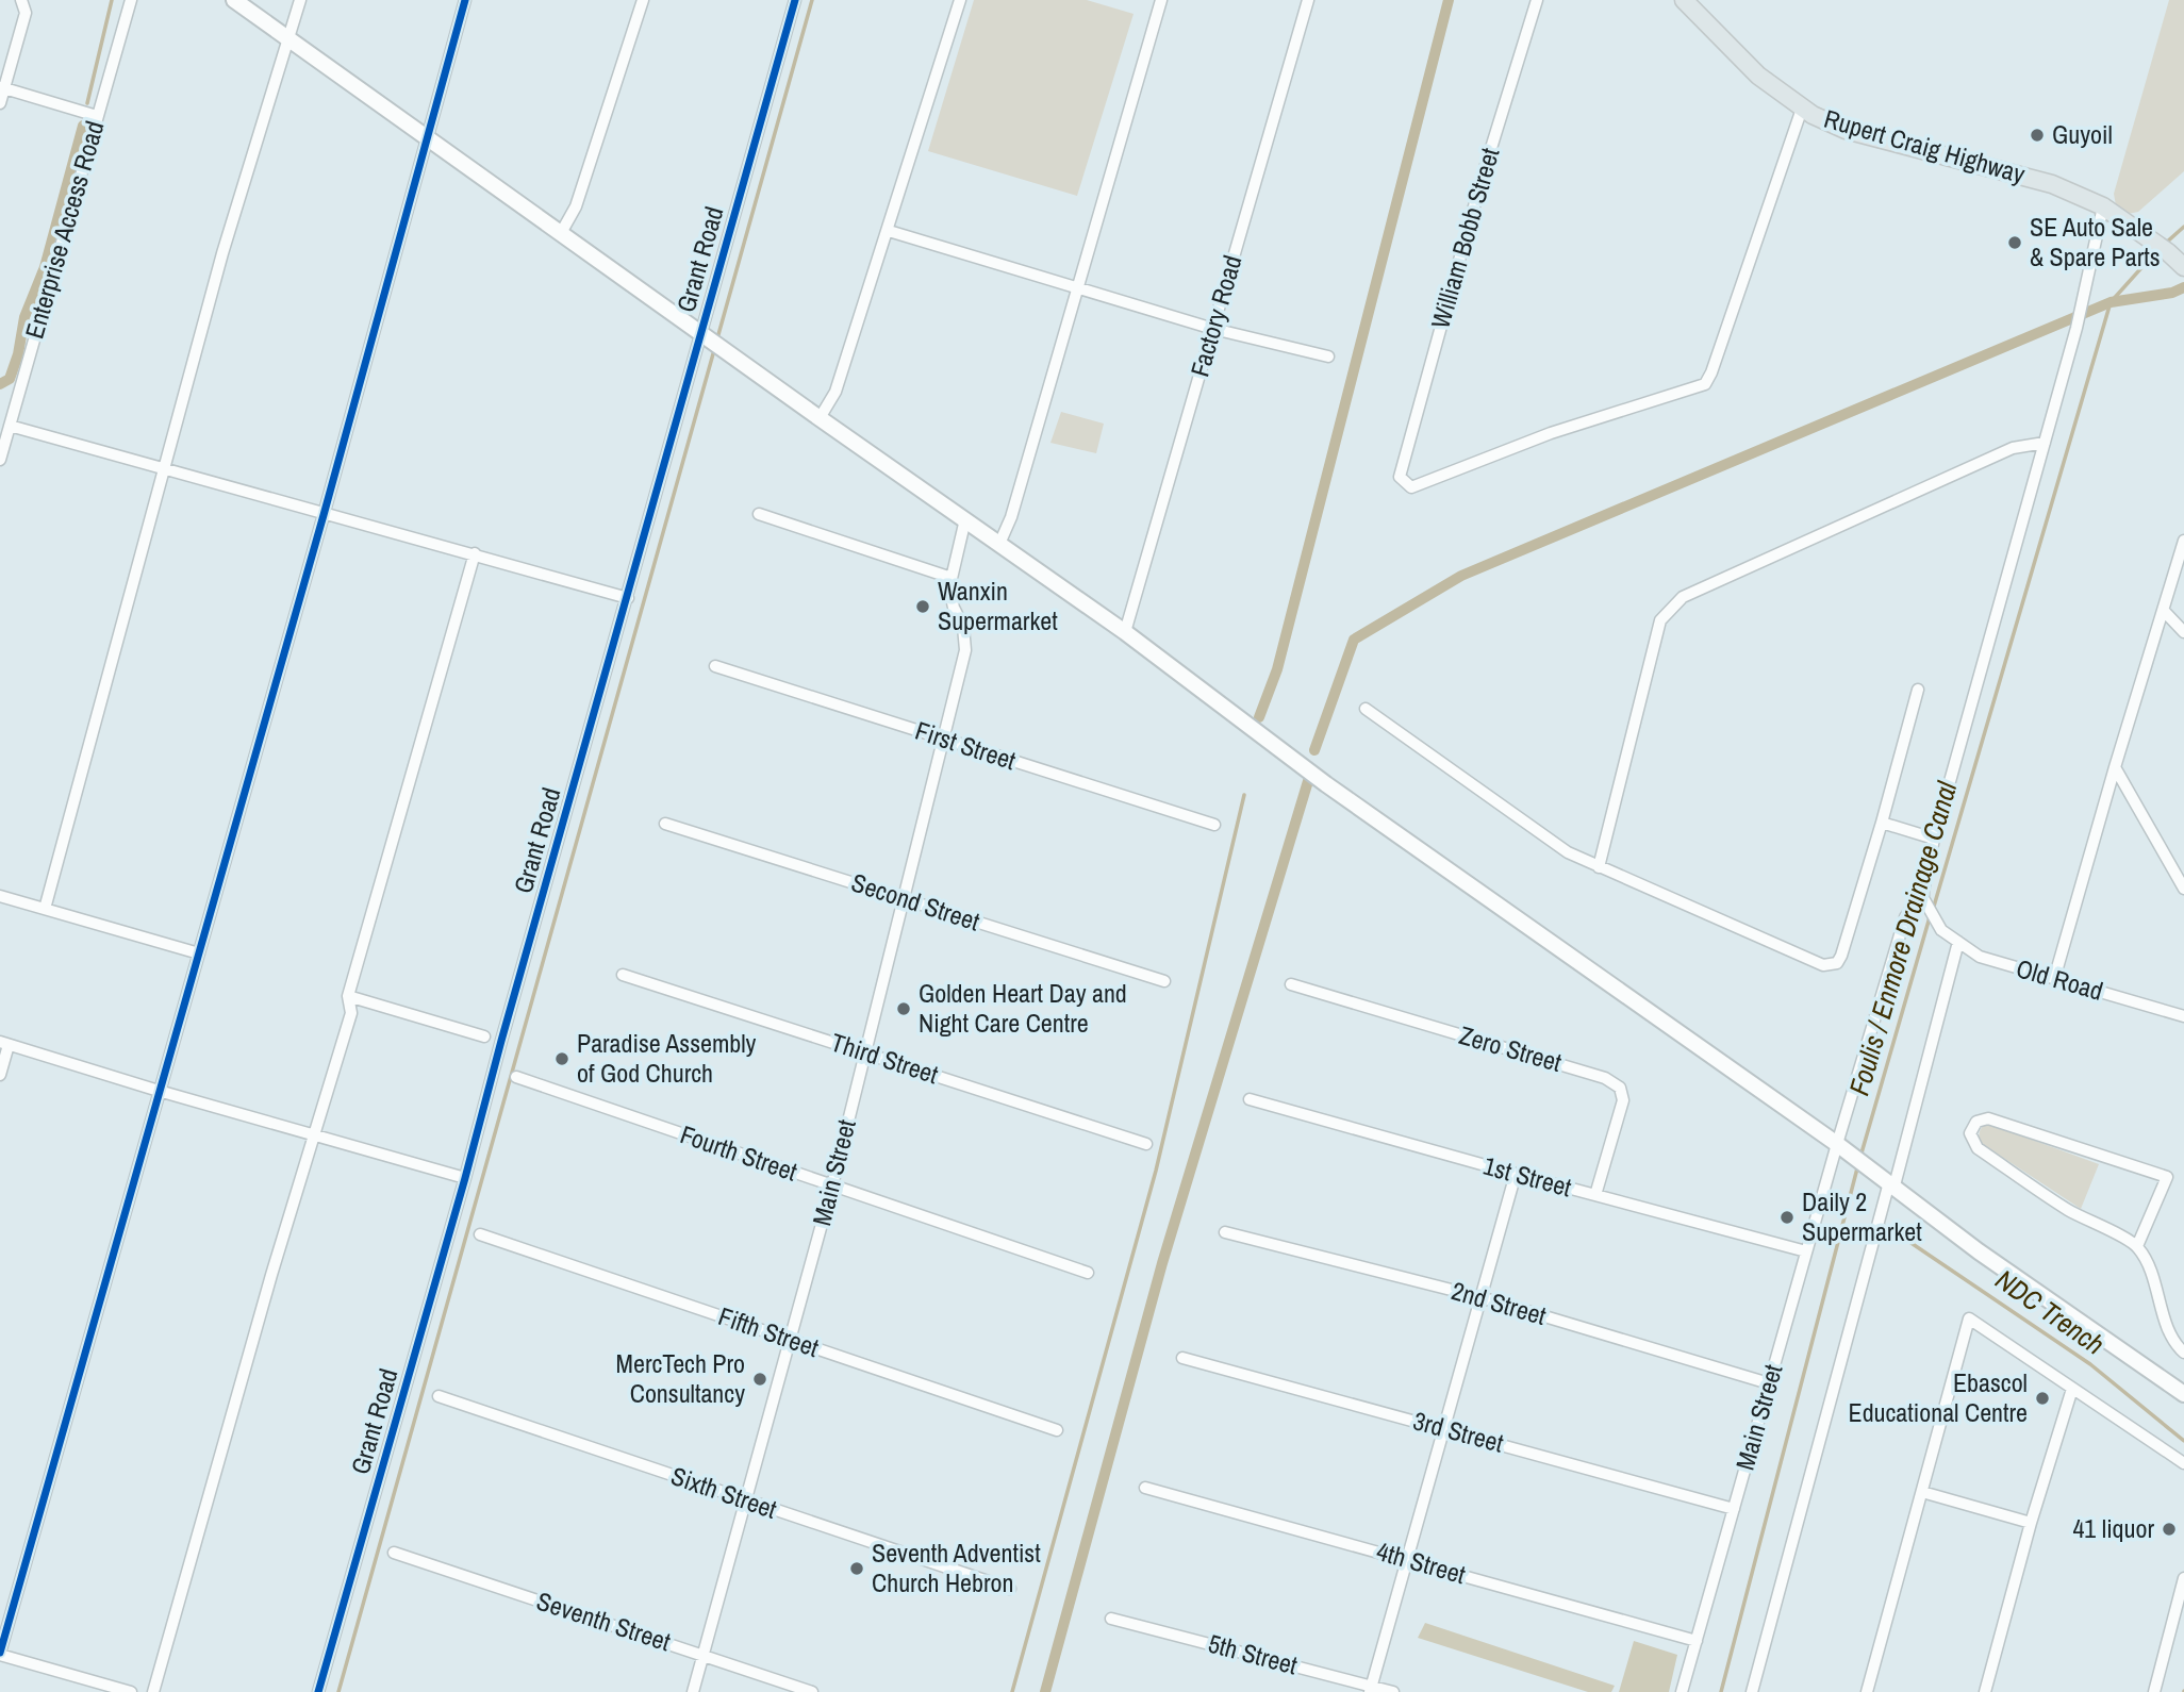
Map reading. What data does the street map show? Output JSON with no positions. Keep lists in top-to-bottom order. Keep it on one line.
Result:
{"streets":{"main road":["Rupert Craig Highway"],"street":["Enterprise Access Road","William Bobb Street","Grant Road","Factory Road","First Street","Second Street","Old Road","Zero Street","Third Street","Fourth Street","Main Street","1st Street","2nd Street","Fifth Street","3rd Street","Sixth Street","4th Street","Seventh Street","5th Street"]},"crossings":[["Rupert Craig Highway","William Bobb Street"],["First Street","Main Street"],["Second Street","Main Street"],["Old Road","Main Street"],["Zero Street","1st Street"],["Third Street","Main Street"],["Fourth Street","Main Street"],["Main Street","1st Street"],["Main Street","2nd Street"],["Main Street","Fifth Street"],["Main Street","3rd Street"],["Main Street","Sixth Street"],["Main Street","4th Street"],["Main Street","Seventh Street"]],"water":["Foulis / Enmore Drainage Canal","NDC Trench"],"places":["Guyoil","SE Auto Sale & Spare Parts","Wanxin Supermarket","Golden Heart Day and Night Care Centre","Paradise Assembly of God Church","Daily 2 Supermarket","MercTech Pro Consultancy","Ebascol Educational Centre","41 liquor","Seventh Adventist Church Hebron"]}
